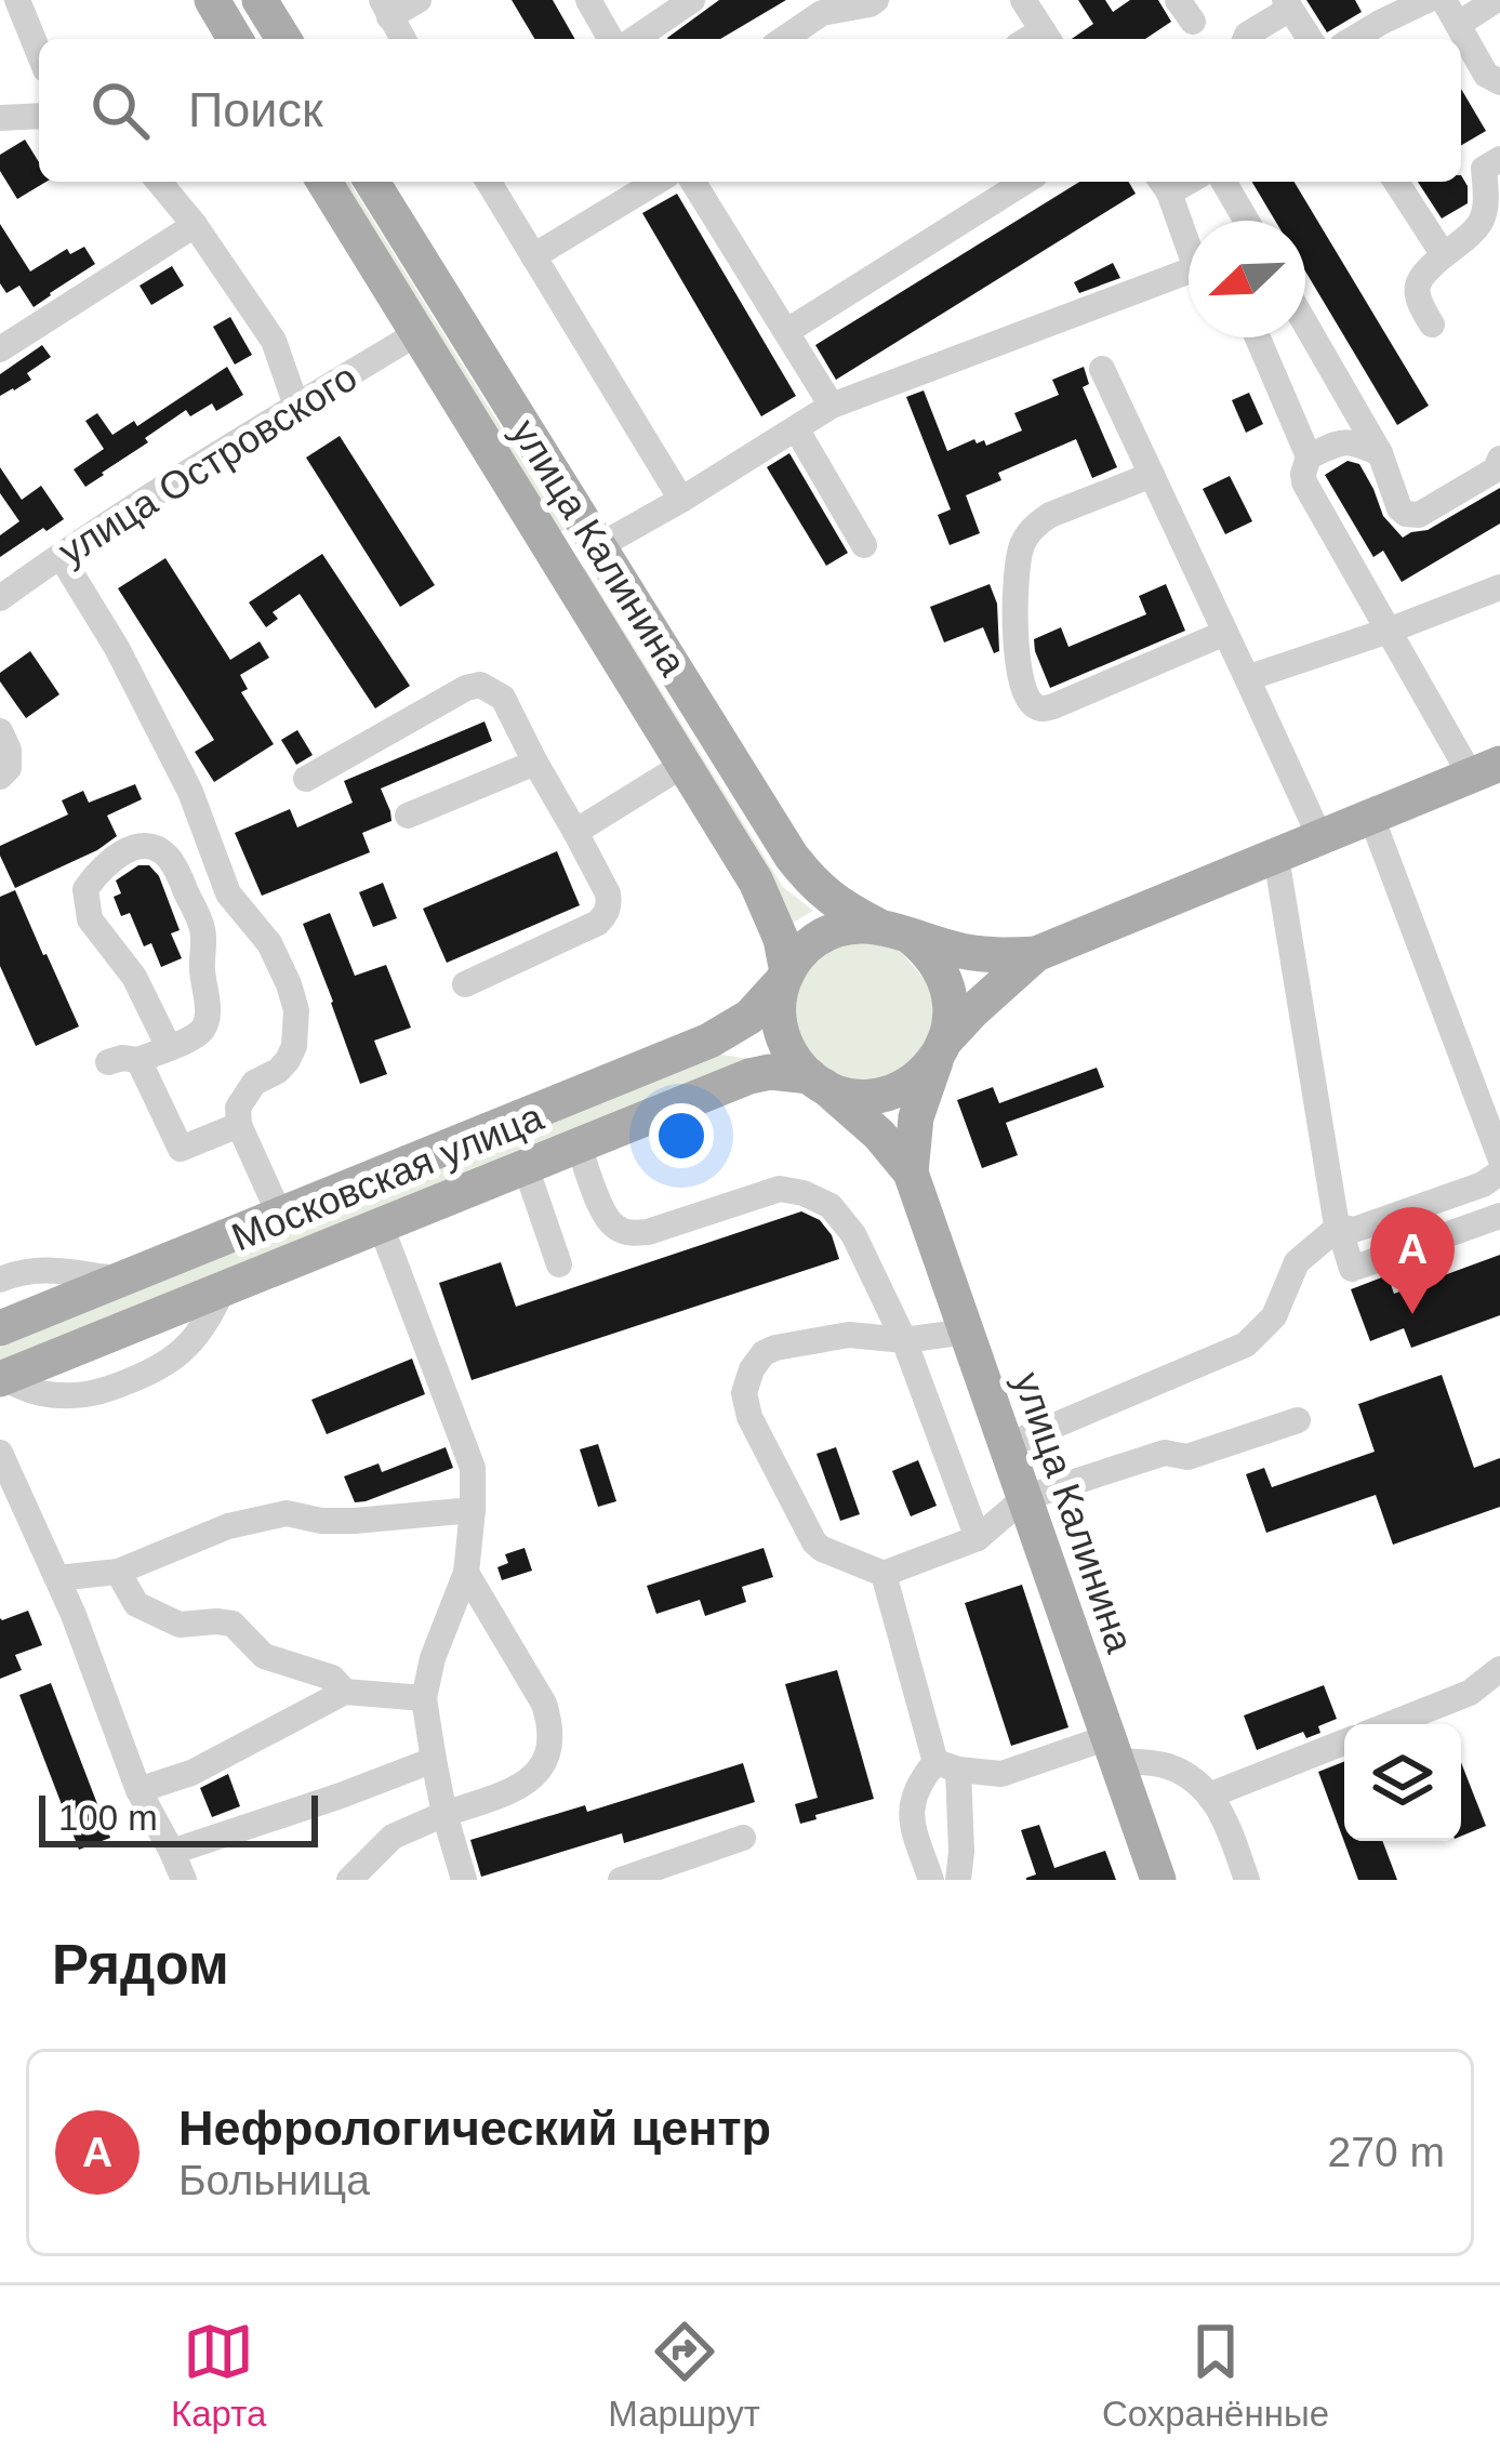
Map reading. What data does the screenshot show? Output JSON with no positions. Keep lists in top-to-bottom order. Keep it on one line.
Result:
{"streets":{"main road":["улица Калинина","Московская улица"],"street":["улица Островского"]},"crossings":[["улица Островского","улица Калинина"],["улица Калинина","Московская улица"]],"scale_bar":"100 m","north":"bottom left","page":{"search":"Поиск","pins":"A","scale":"100 m","heading":"Рядом","list":[{"mark":"A","name":"Нефрологический центр","note":"Больница","value":"270 m"}],"nav":["Карта","Маршрут","Сохранённые"]}}
